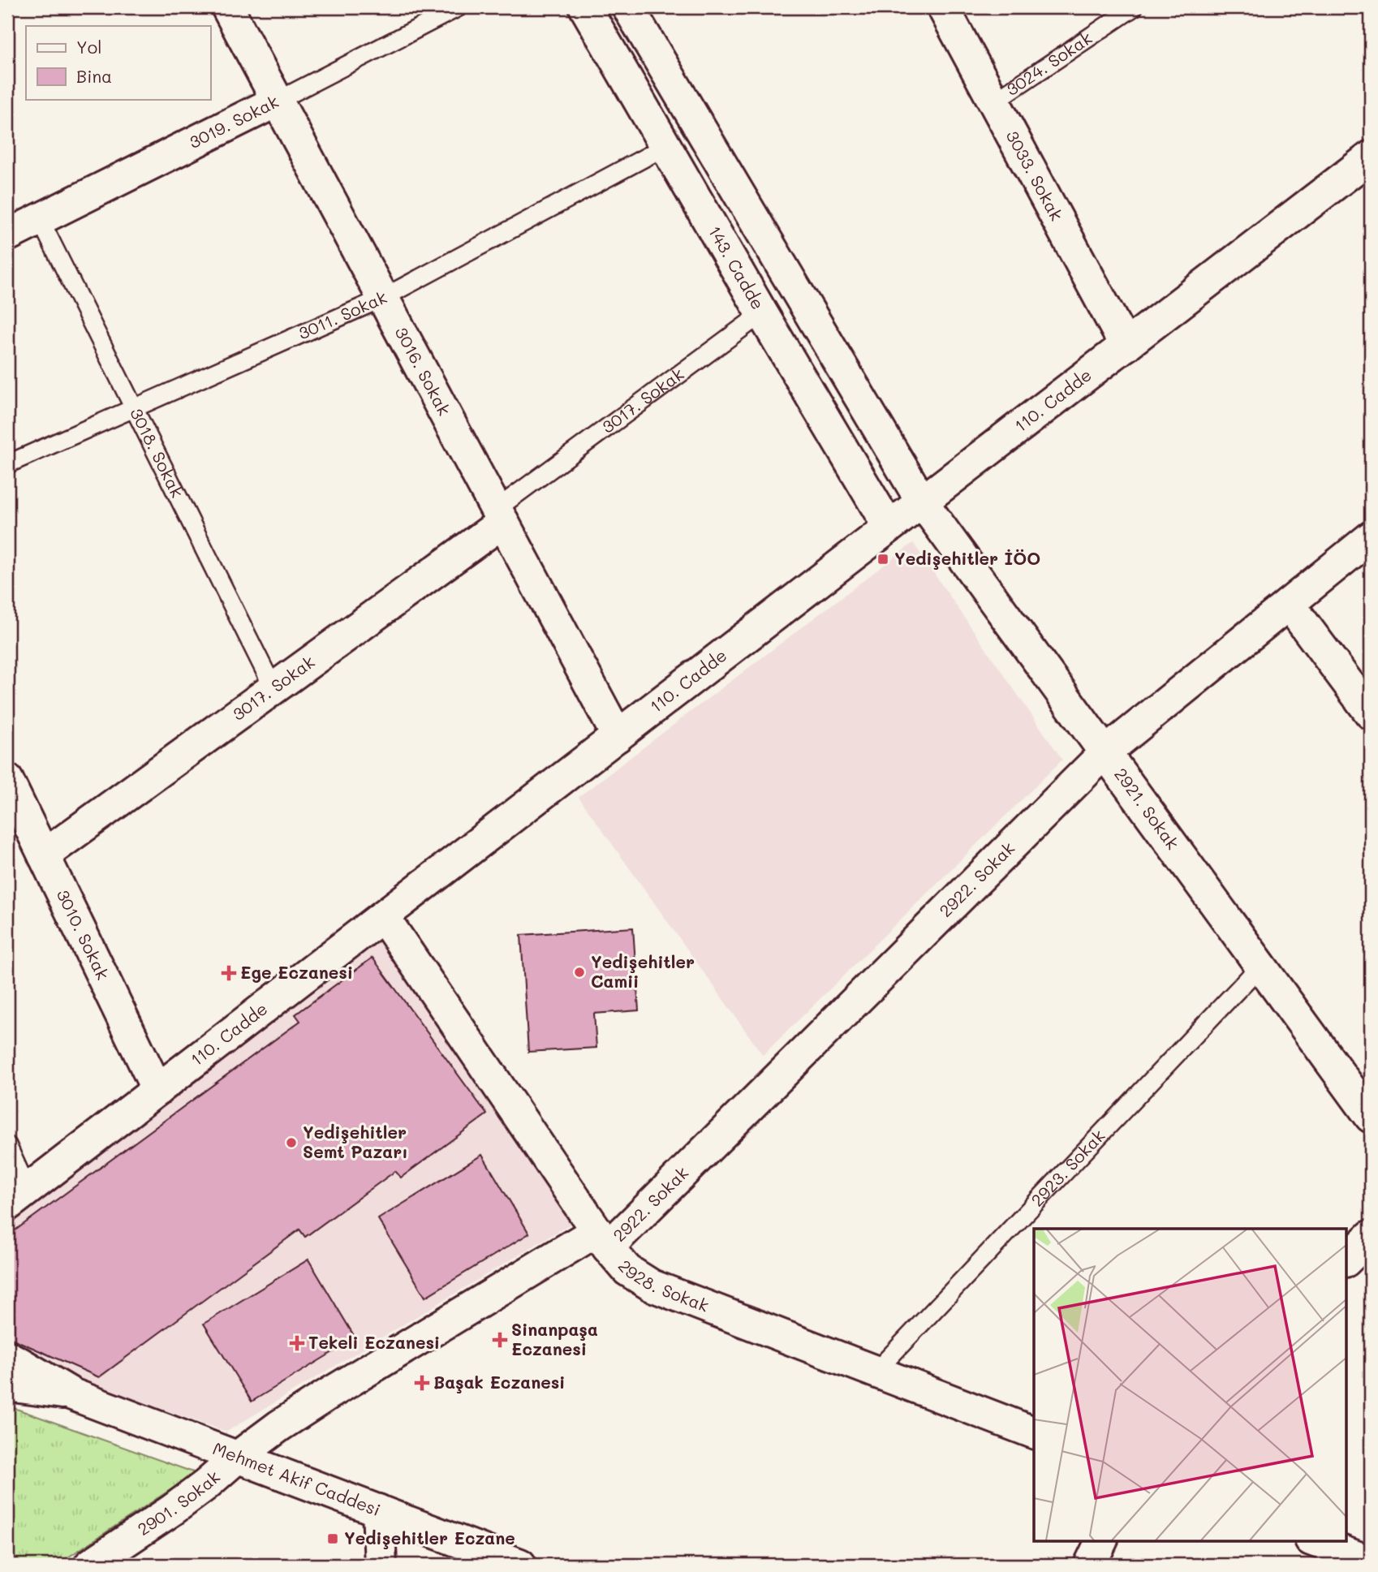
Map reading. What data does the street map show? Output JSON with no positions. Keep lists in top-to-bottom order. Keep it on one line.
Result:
{"streets":{"street":["3019. Sokak","3033. Sokak","143. Cadde","3016. Sokak","3017. Sokak","110. Cadde","2921. Sokak","2922. Sokak","3010. Sokak","2928. Sokak","Mehmet Akif Caddesi","2901. Sokak"],"lane":["3024. Sokak","3011. Sokak","3018. Sokak","2923. Sokak"]},"crossings":[["3024. Sokak","3033. Sokak"],["3019. Sokak","3016. Sokak"],["3019. Sokak","3018. Sokak"],["3033. Sokak","110. Cadde"],["143. Cadde","3011. Sokak"],["143. Cadde","3017. Sokak"],["143. Cadde","110. Cadde"],["3011. Sokak","3016. Sokak"],["3011. Sokak","3018. Sokak"],["3016. Sokak","3017. Sokak"],["3016. Sokak","110. Cadde"],["3017. Sokak","3018. Sokak"],["3017. Sokak","3010. Sokak"],["110. Cadde","2921. Sokak"],["110. Cadde","3010. Sokak"],["110. Cadde","2928. Sokak"],["2921. Sokak","2922. Sokak"],["2921. Sokak","2923. Sokak"],["2922. Sokak","2928. Sokak"],["2922. Sokak","Mehmet Akif Caddesi"],["2922. Sokak","2901. Sokak"],["2923. Sokak","2928. Sokak"],["Mehmet Akif Caddesi","2901. Sokak"]],"places":{"transit":["Yedişehitler İÖO","Yedişehitler Eczane"],"other":["Yedişehitler Camii","Yedişehitler Semt Pazarı"],"health":["Ege Eczanesi","Sinanpaşa Eczanesi","Tekeli Eczanesi","Başak Eczanesi"]},"legend":["Yol","Bina"]}
